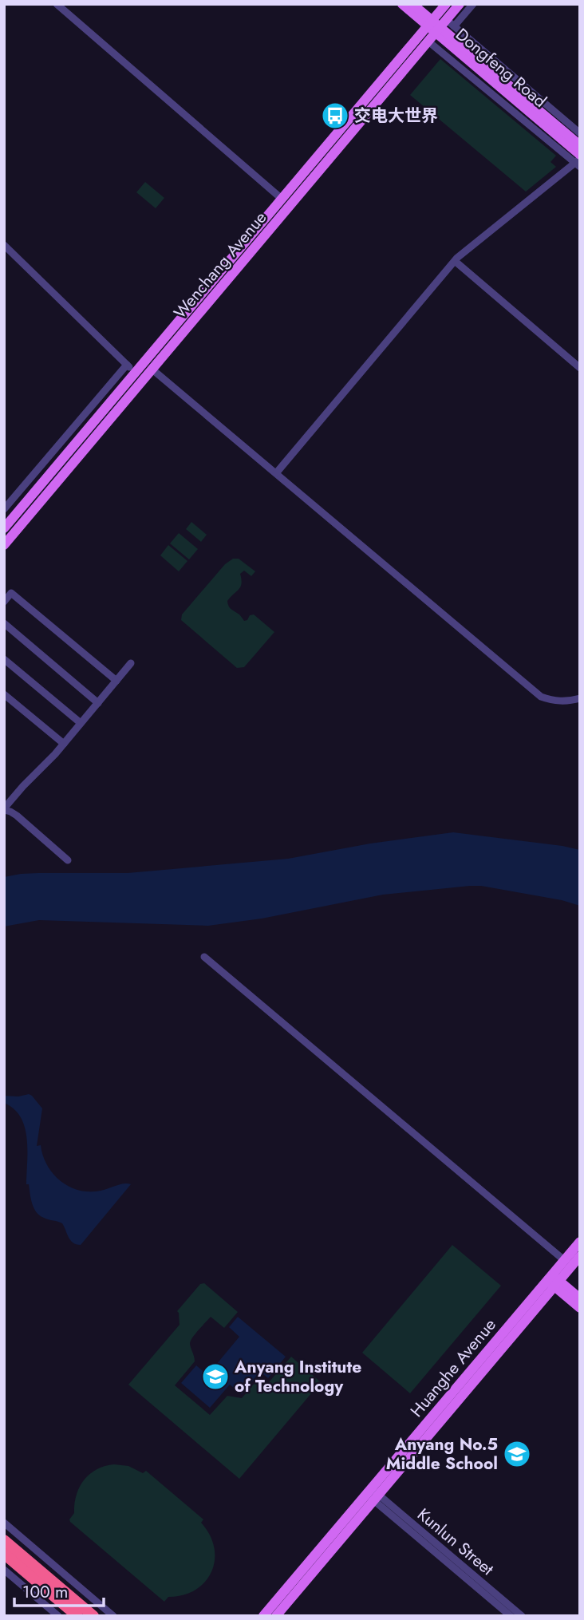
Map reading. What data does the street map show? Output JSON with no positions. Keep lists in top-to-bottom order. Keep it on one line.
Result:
{"streets":{"main road":["Dongfeng Road","Wenchang Avenue","Huanghe Avenue"],"street":["Kunlun Street"]},"crossings":[["Dongfeng Road","Wenchang Avenue"],["Huanghe Avenue","Kunlun Street"]],"places":{"bus stop":["交电大世界"],"school or university":["Anyang Institute of Technology","Anyang No.5 Middle School"]},"scale_bar":"100 m"}
